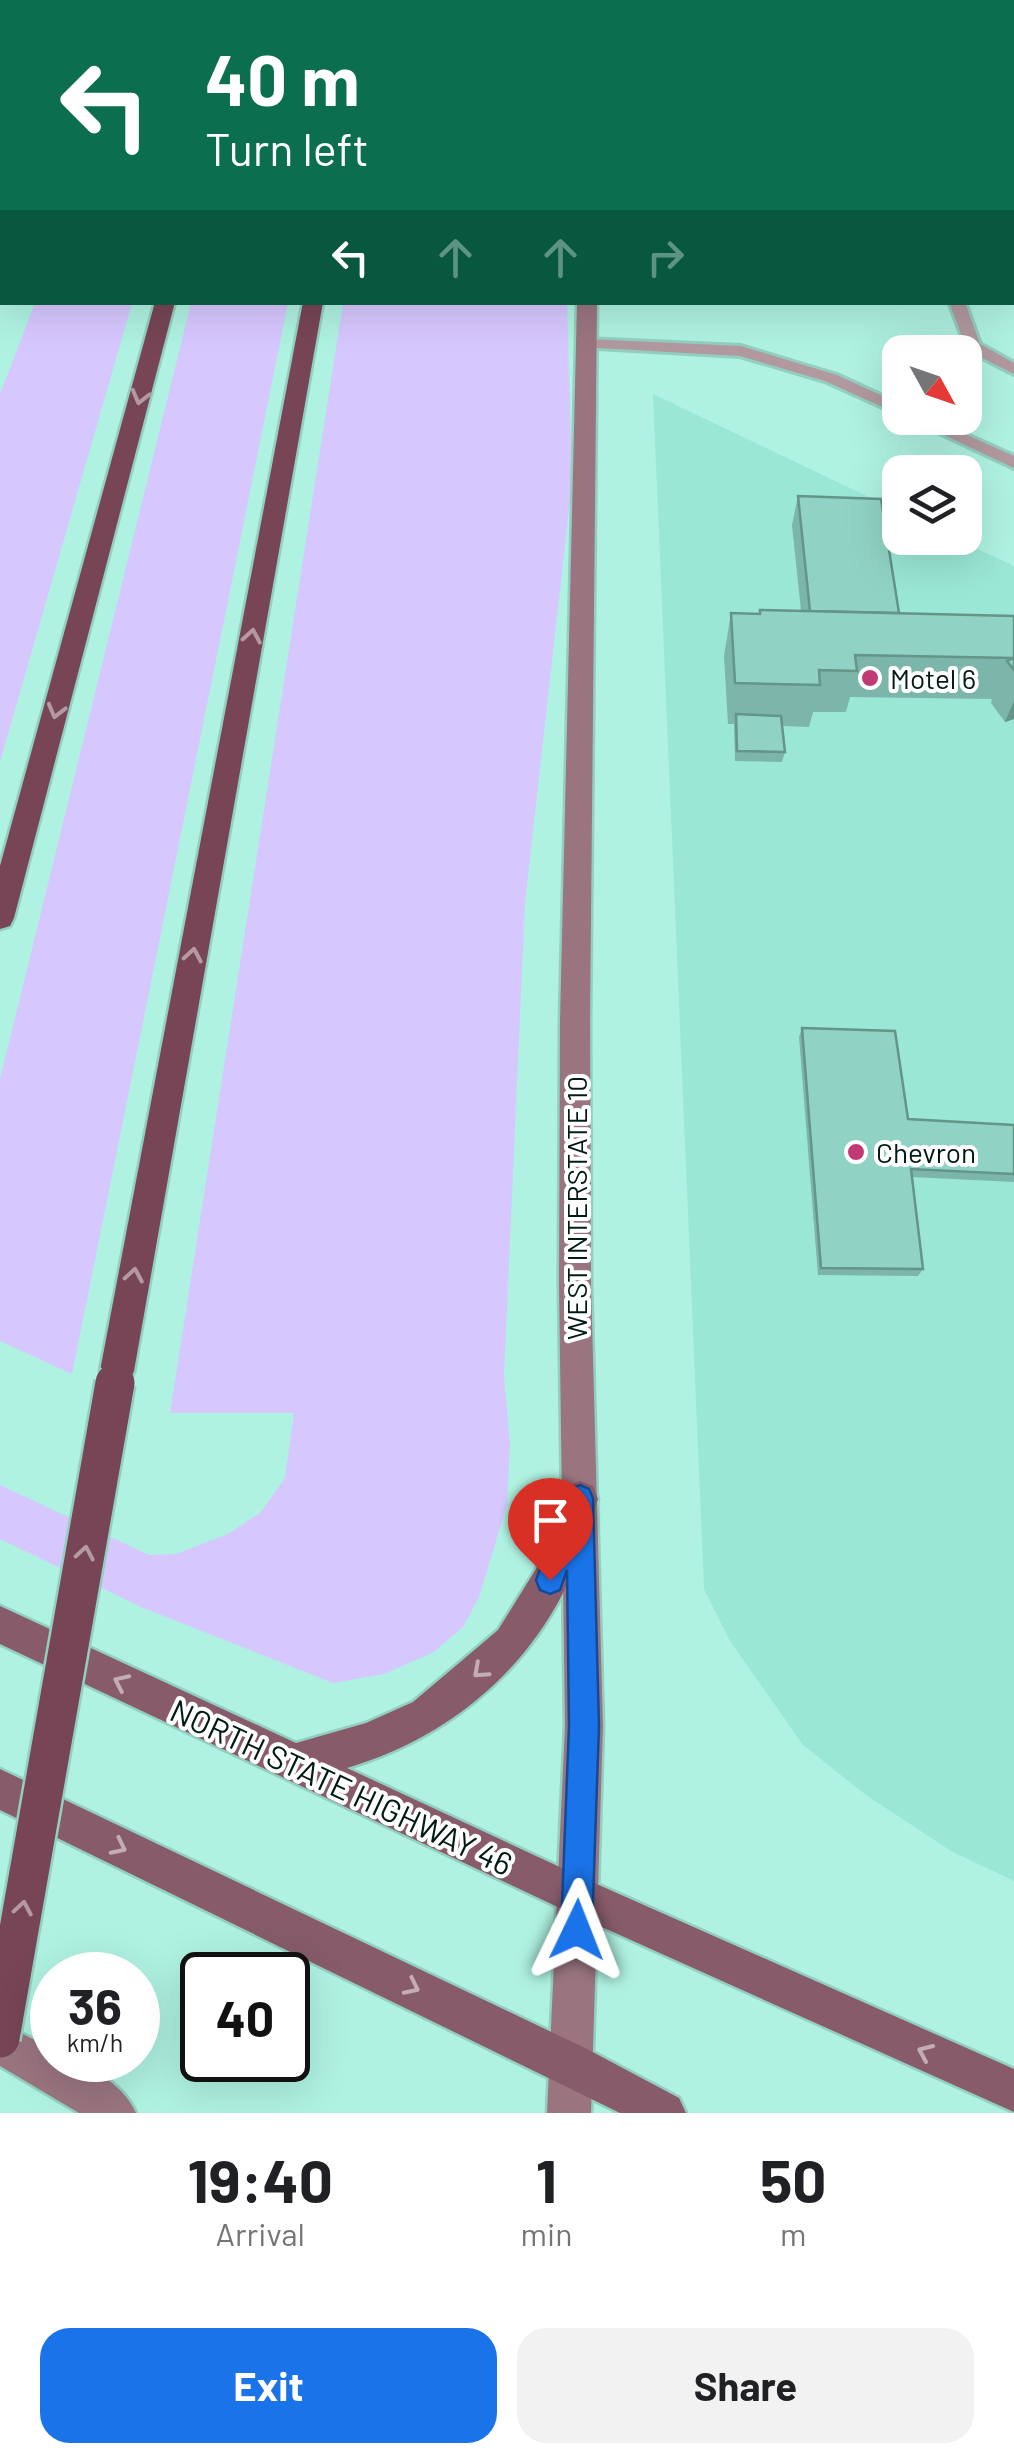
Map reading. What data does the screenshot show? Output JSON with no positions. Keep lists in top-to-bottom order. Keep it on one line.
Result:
{"streets":{"main road":["NORTH STATE HIGHWAY 46"],"street":["WEST INTERSTATE 10"]},"crossings":[["WEST INTERSTATE 10","NORTH STATE HIGHWAY 46"]],"places":["Motel 6","Chevron"],"north":"bottom right","page":{"turn":["40 m","Turn left"],"speed":"36 km/h","limit":"40","eta":["19:40","Arrival","1","min","50","m"],"buttons":["Exit","Share"]}}
